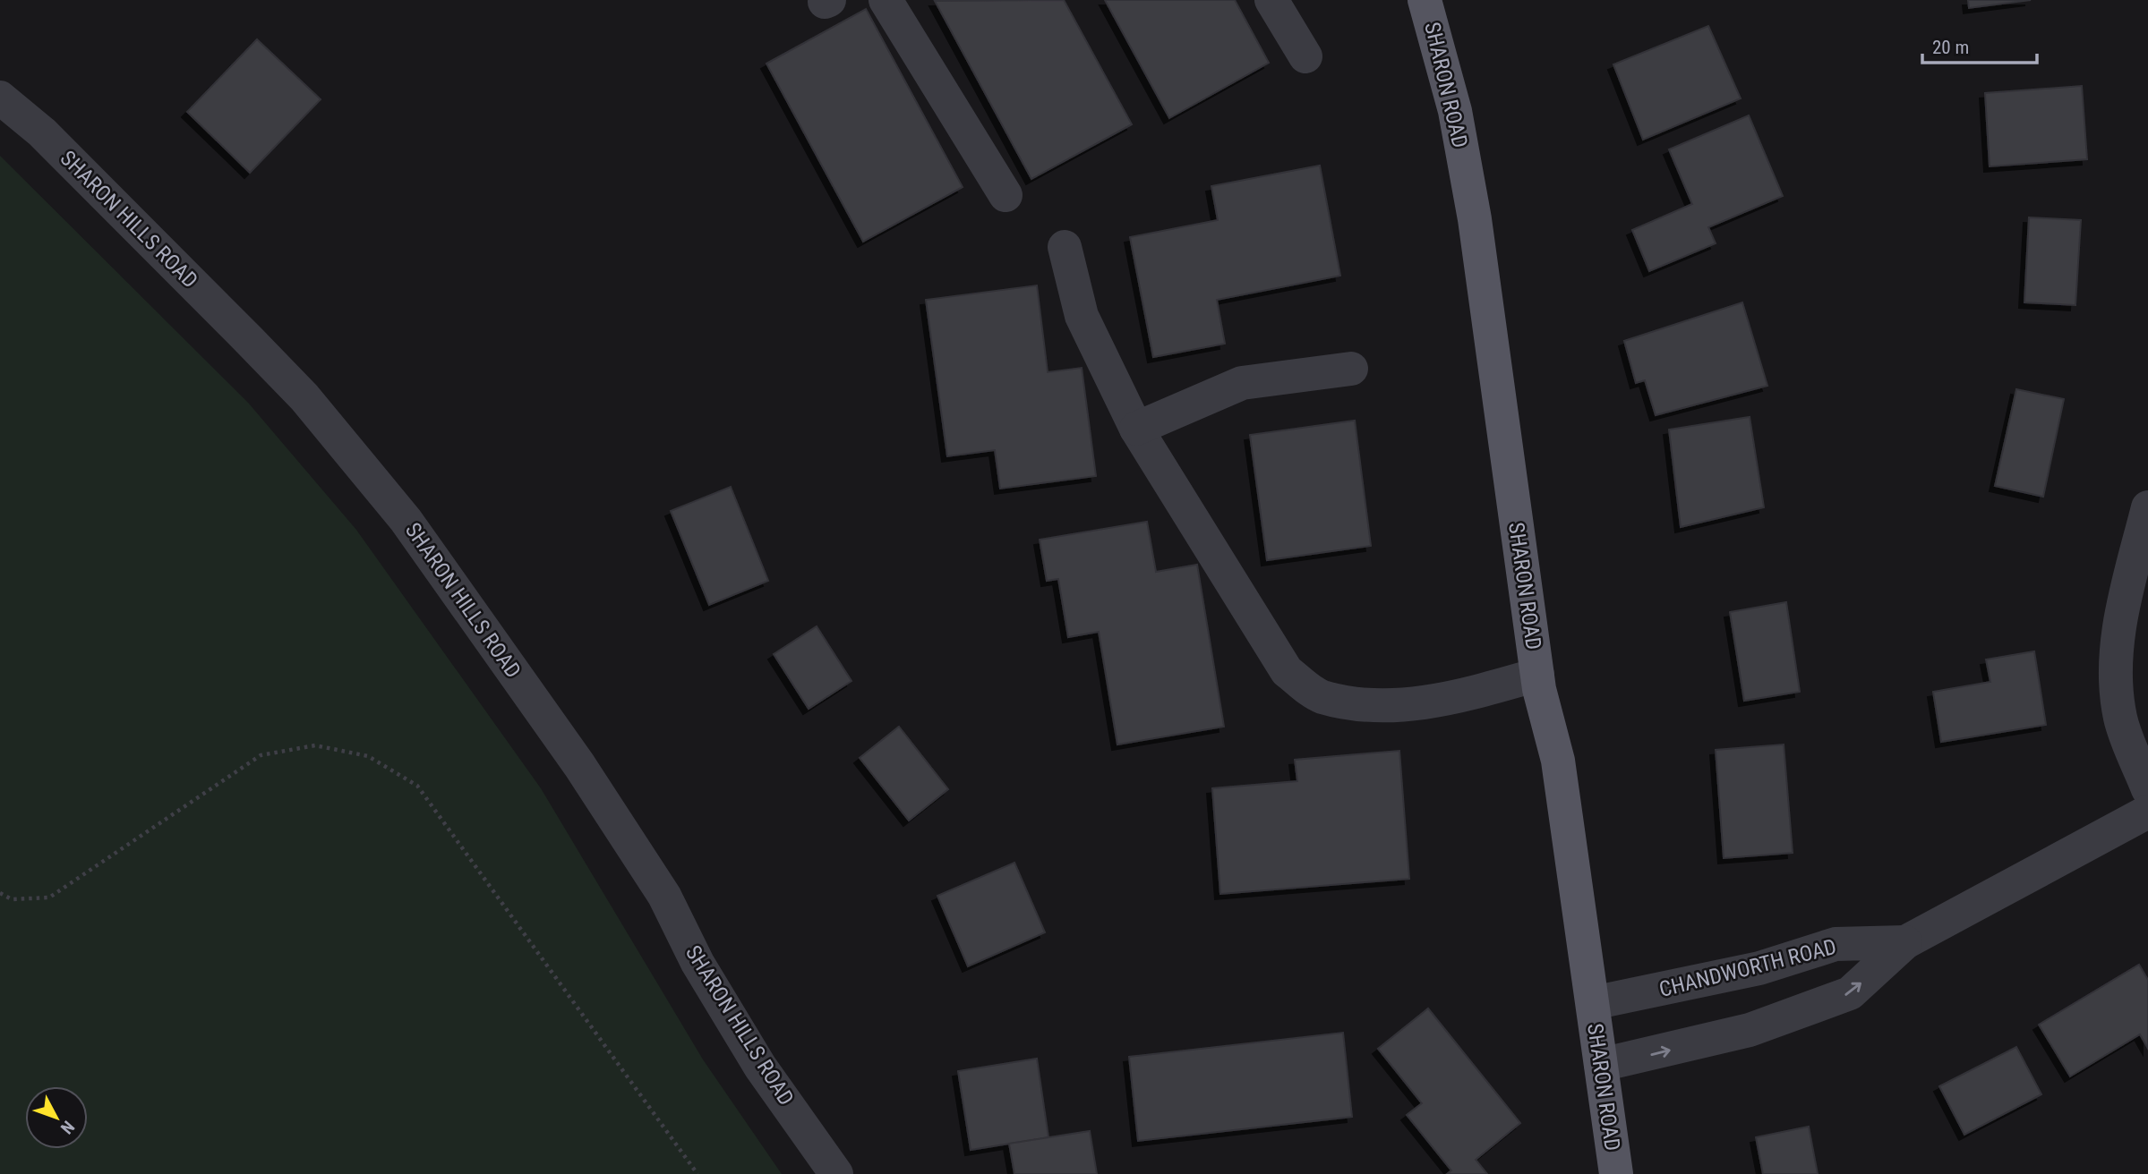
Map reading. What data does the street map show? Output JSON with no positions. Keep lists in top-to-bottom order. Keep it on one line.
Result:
{"streets":{"main road":["SHARON ROAD"],"street":["SHARON HILLS ROAD","CHANDWORTH ROAD"]},"crossings":[["SHARON ROAD","CHANDWORTH ROAD"]],"scale_bar":"20 m","north":"bottom right"}
